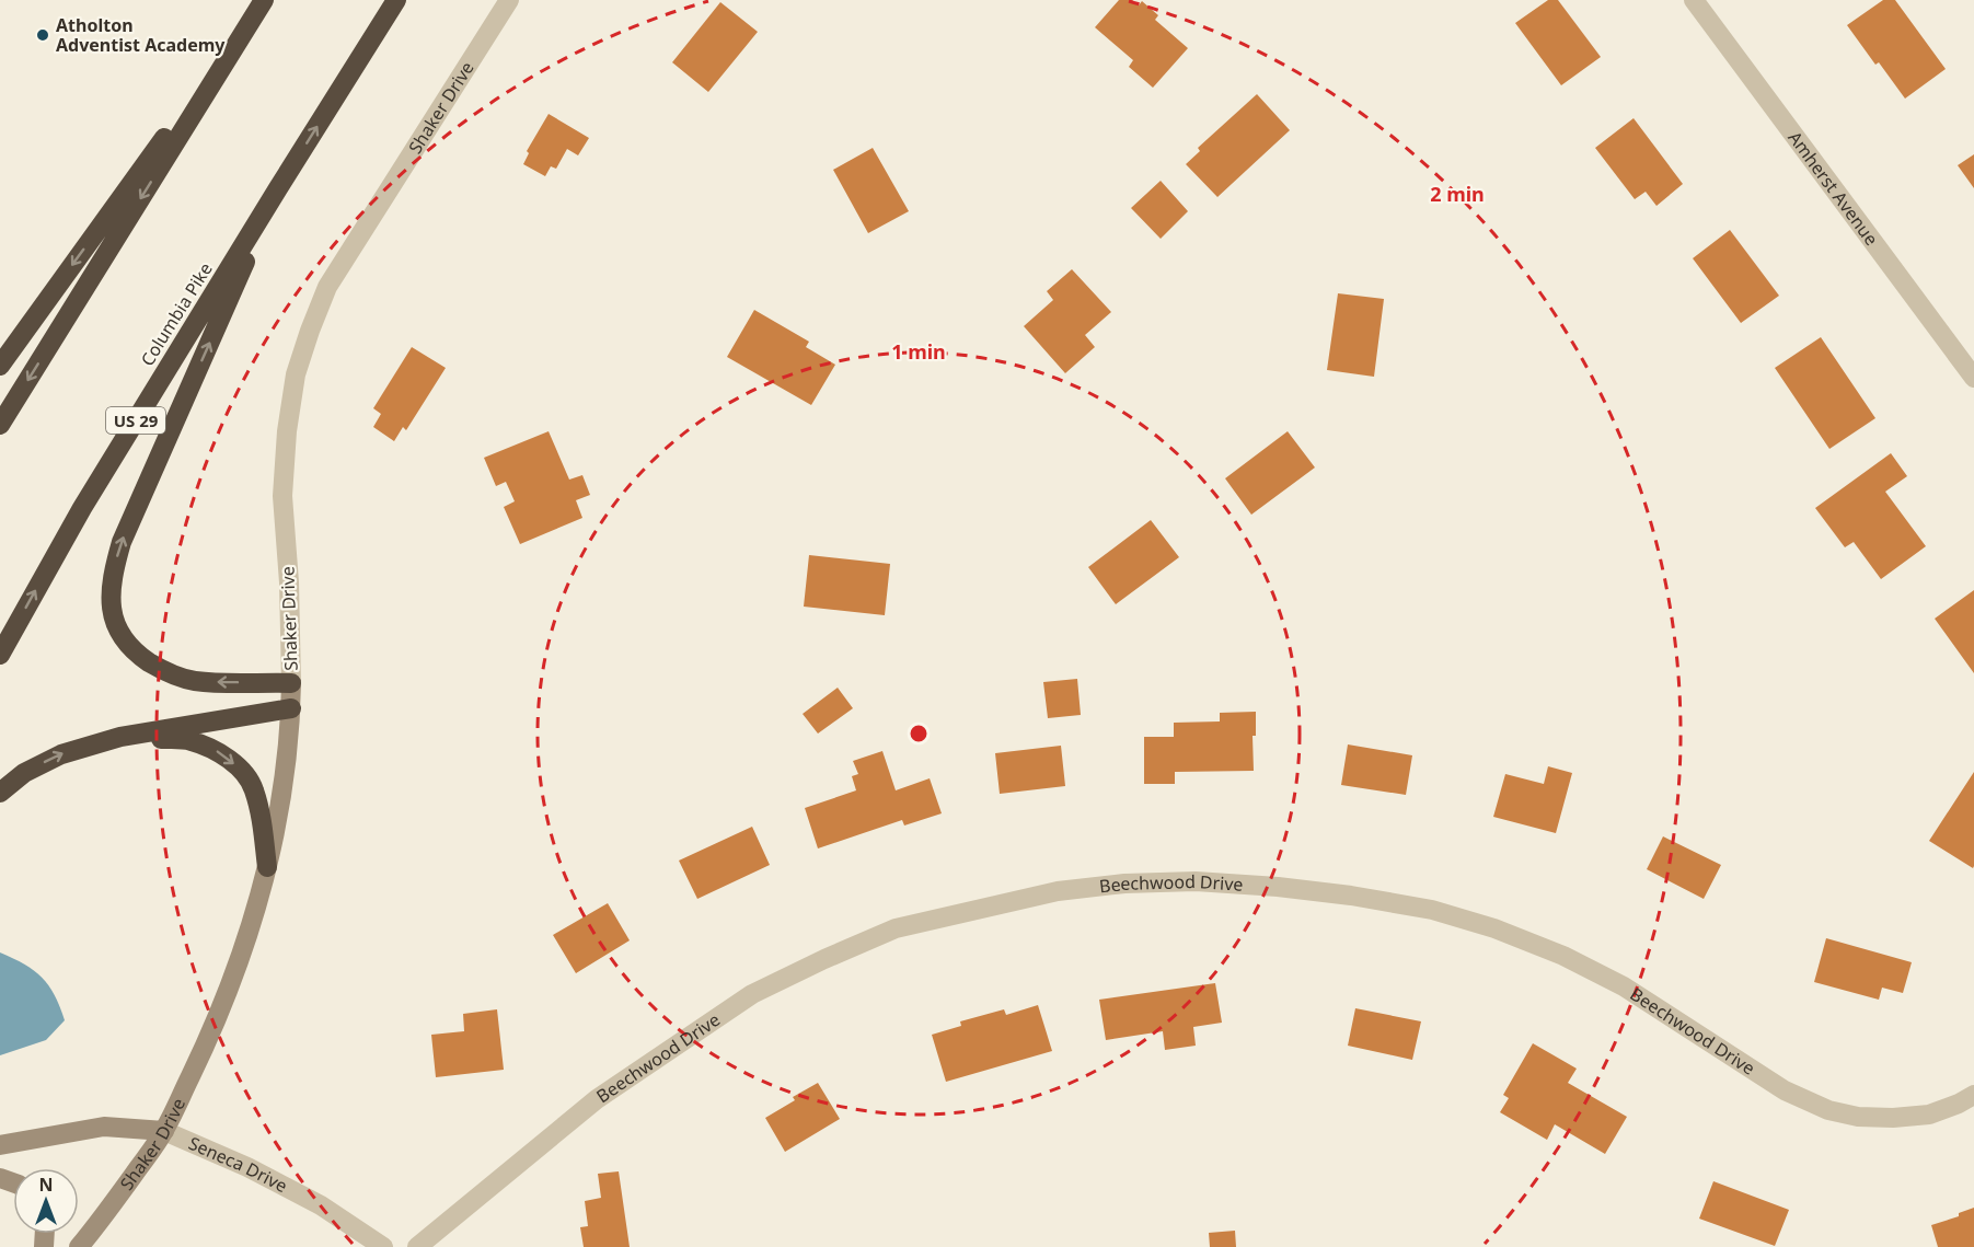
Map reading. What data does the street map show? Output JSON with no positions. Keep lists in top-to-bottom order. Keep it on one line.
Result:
{"streets":{"highway":["Columbia Pike","US 29"],"street":["Shaker Drive","Amherst Avenue","Beechwood Drive","Seneca Drive"]},"crossings":[["Shaker Drive","Seneca Drive"]],"places":["Atholton Adventist Academy"],"north":"top","rings":["2 min","1 min"]}
